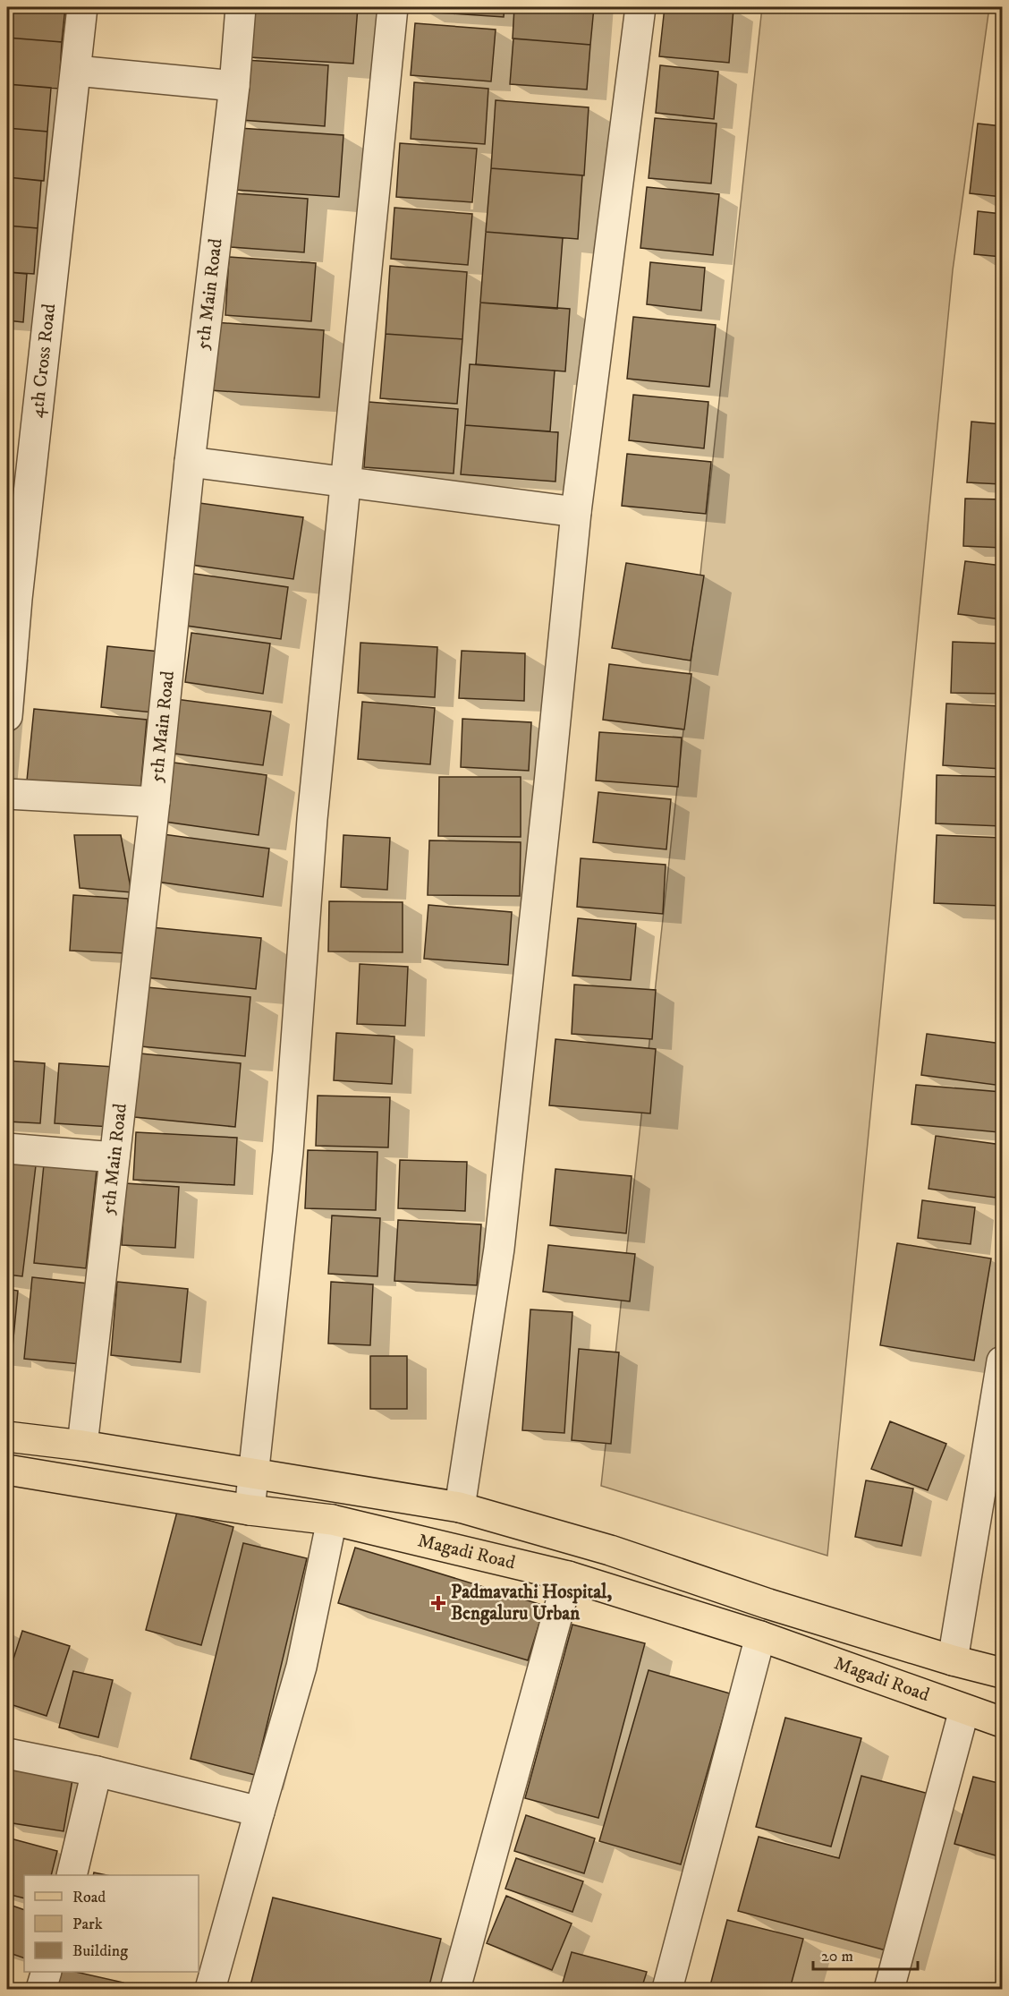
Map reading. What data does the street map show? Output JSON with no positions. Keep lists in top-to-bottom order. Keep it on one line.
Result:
{"streets":{"main road":["Magadi Road"],"street":["5th Main Road","4th Cross Road"]},"crossings":[["5th Main Road","Magadi Road"]],"places":{"health":["Padmavathi Hospital, Bengaluru Urban"]},"legend":["Road","Park","Building"],"scale_bar":"20 m"}
